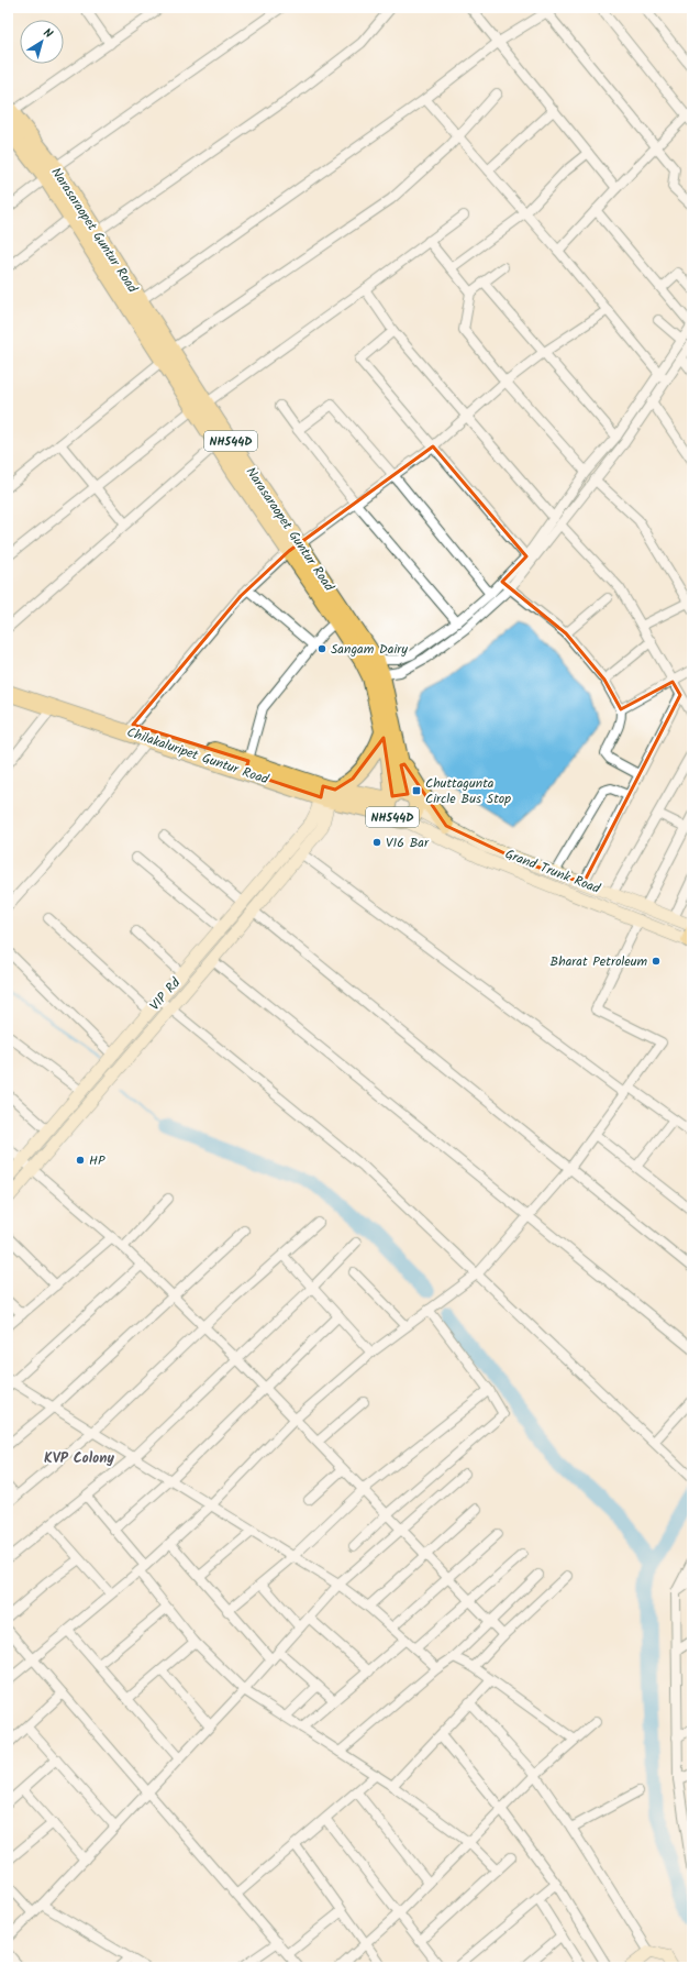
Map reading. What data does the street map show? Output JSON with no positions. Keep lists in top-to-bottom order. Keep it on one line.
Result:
{"streets":{"highway":["Narasaraopet Guntur Road","NH544D","Chilakaluripet Guntur Road"],"street":["Grand Trunk Road","VIP Rd"]},"crossings":[["Narasaraopet Guntur Road","NH544D"],["Narasaraopet Guntur Road","Chilakaluripet Guntur Road"],["Narasaraopet Guntur Road","Grand Trunk Road"],["NH544D","Chilakaluripet Guntur Road"],["NH544D","Grand Trunk Road"],["Chilakaluripet Guntur Road","Grand Trunk Road"],["Chilakaluripet Guntur Road","VIP Rd"]],"districts":["KVP Colony"],"places":{"other":["Sangam Dairy","V16 Bar","Bharat Petroleum","HP"],"transit":["Chuttagunta Circle Bus Stop"]},"north":"top right"}
